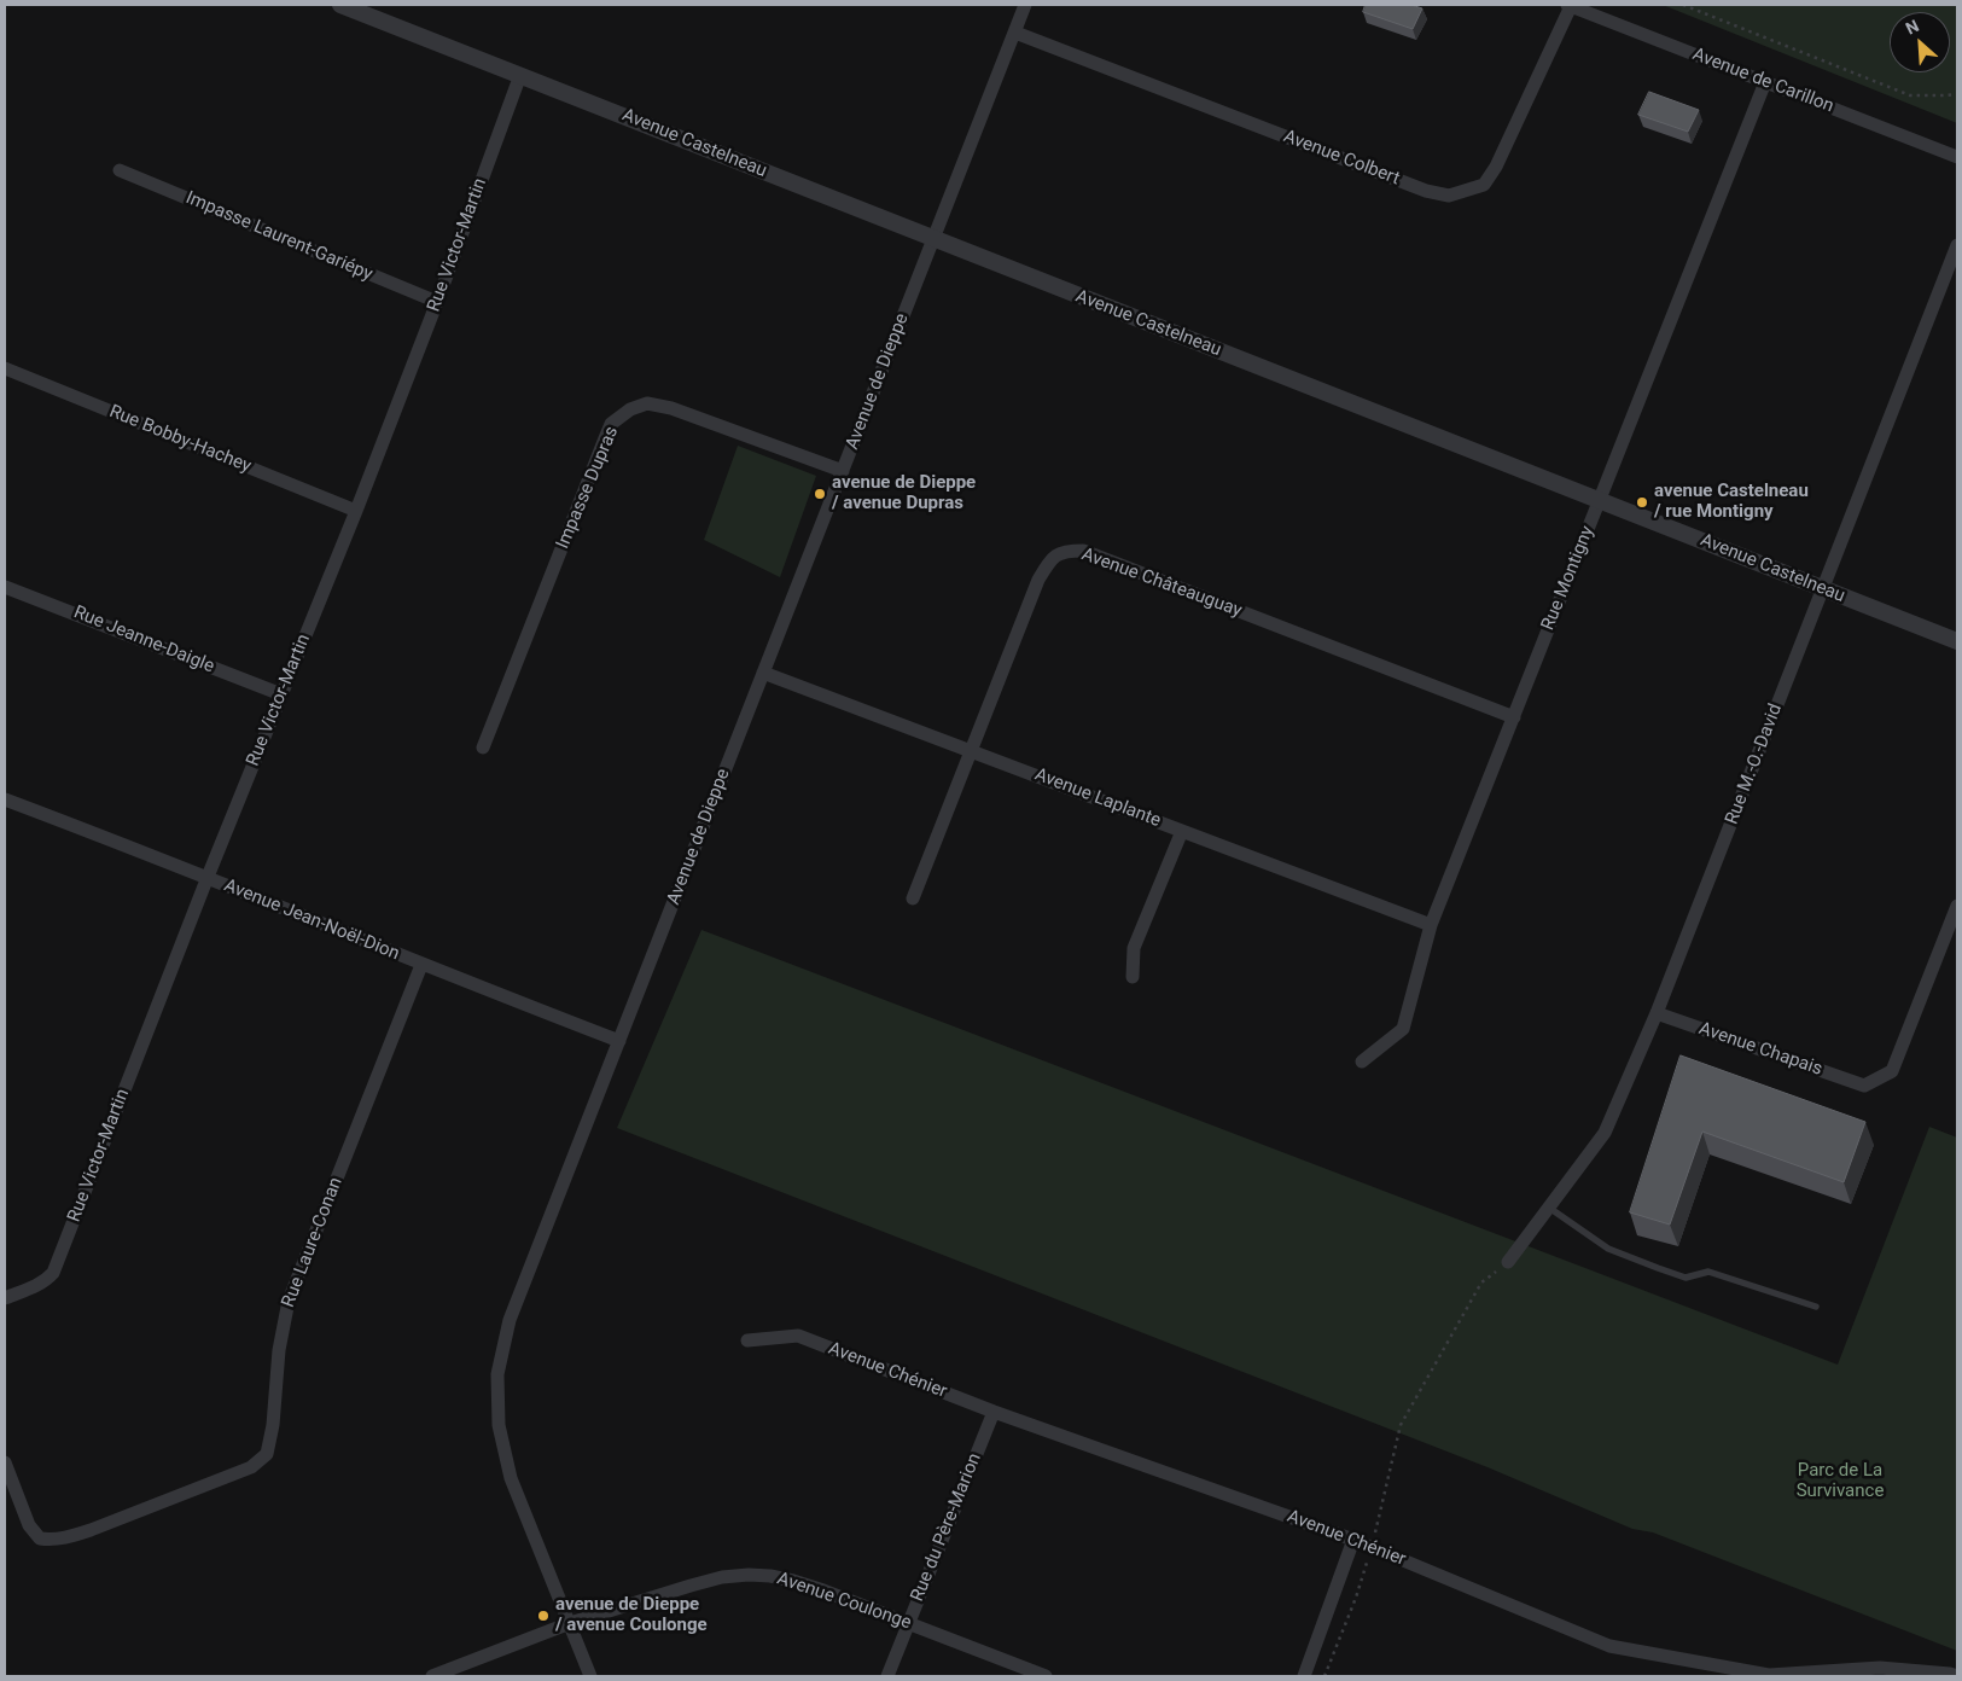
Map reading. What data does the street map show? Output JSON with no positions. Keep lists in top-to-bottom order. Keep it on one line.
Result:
{"streets":{"street":["Avenue de Carillon","Avenue Castelneau","Avenue Colbert","Impasse Laurent-Gariépy","Rue Victor-Martin","Avenue de Dieppe","Rue Bobby-Hachey","Impasse Dupras","Rue Montigny","Avenue Châteauguay","Rue Jeanne-Daigle","Rue M.-O.-David","Avenue Laplante","Avenue Jean-Noël-Dion","Avenue Chapais","Rue Laure-Conan","Avenue Chénier","Rue du Père-Marion","Avenue Coulonge"]},"crossings":[["Avenue de Carillon","Avenue Colbert"],["Avenue de Carillon","Rue Montigny"],["Avenue Castelneau","Rue Victor-Martin"],["Avenue Castelneau","Avenue de Dieppe"],["Avenue Castelneau","Rue Montigny"],["Avenue Castelneau","Rue M.-O.-David"],["Avenue Colbert","Avenue de Dieppe"],["Impasse Laurent-Gariépy","Rue Victor-Martin"],["Rue Victor-Martin","Rue Bobby-Hachey"],["Rue Victor-Martin","Rue Jeanne-Daigle"],["Rue Victor-Martin","Avenue Jean-Noël-Dion"],["Avenue de Dieppe","Impasse Dupras"],["Avenue de Dieppe","Avenue Laplante"],["Avenue de Dieppe","Avenue Jean-Noël-Dion"],["Avenue de Dieppe","Avenue Coulonge"],["Rue Montigny","Avenue Châteauguay"],["Rue Montigny","Avenue Laplante"],["Avenue Châteauguay","Avenue Laplante"],["Rue M.-O.-David","Avenue Chapais"],["Avenue Jean-Noël-Dion","Rue Laure-Conan"],["Avenue Chénier","Rue du Père-Marion"],["Rue du Père-Marion","Avenue Coulonge"]],"parks":["Parc de La Survivance"],"places":["avenue de Dieppe / avenue Dupras","avenue Castelneau / rue Montigny","avenue de Dieppe / avenue Coulonge"],"north":"top left"}
